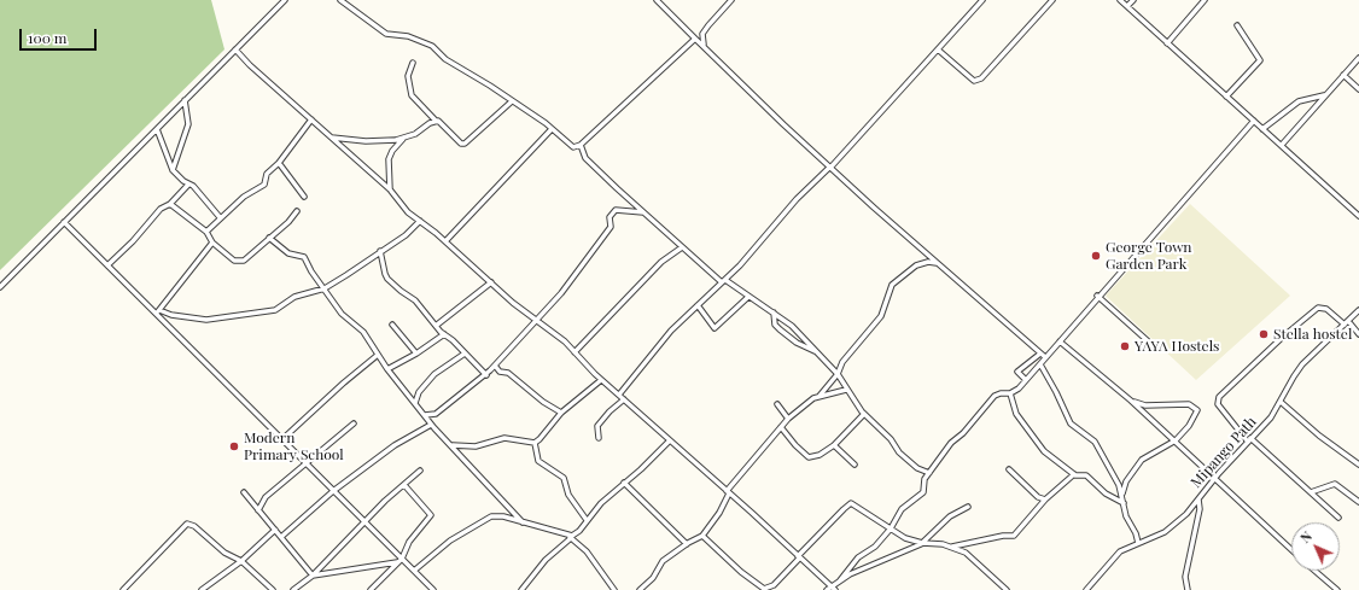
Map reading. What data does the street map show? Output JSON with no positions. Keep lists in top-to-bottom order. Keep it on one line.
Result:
{"streets":{"street":["Mipango Path"]},"places":["George Town Garden Park","Stella hostel","YAYA Hostels","Modern Primary School"],"scale_bar":"100 m","north":"top left"}
